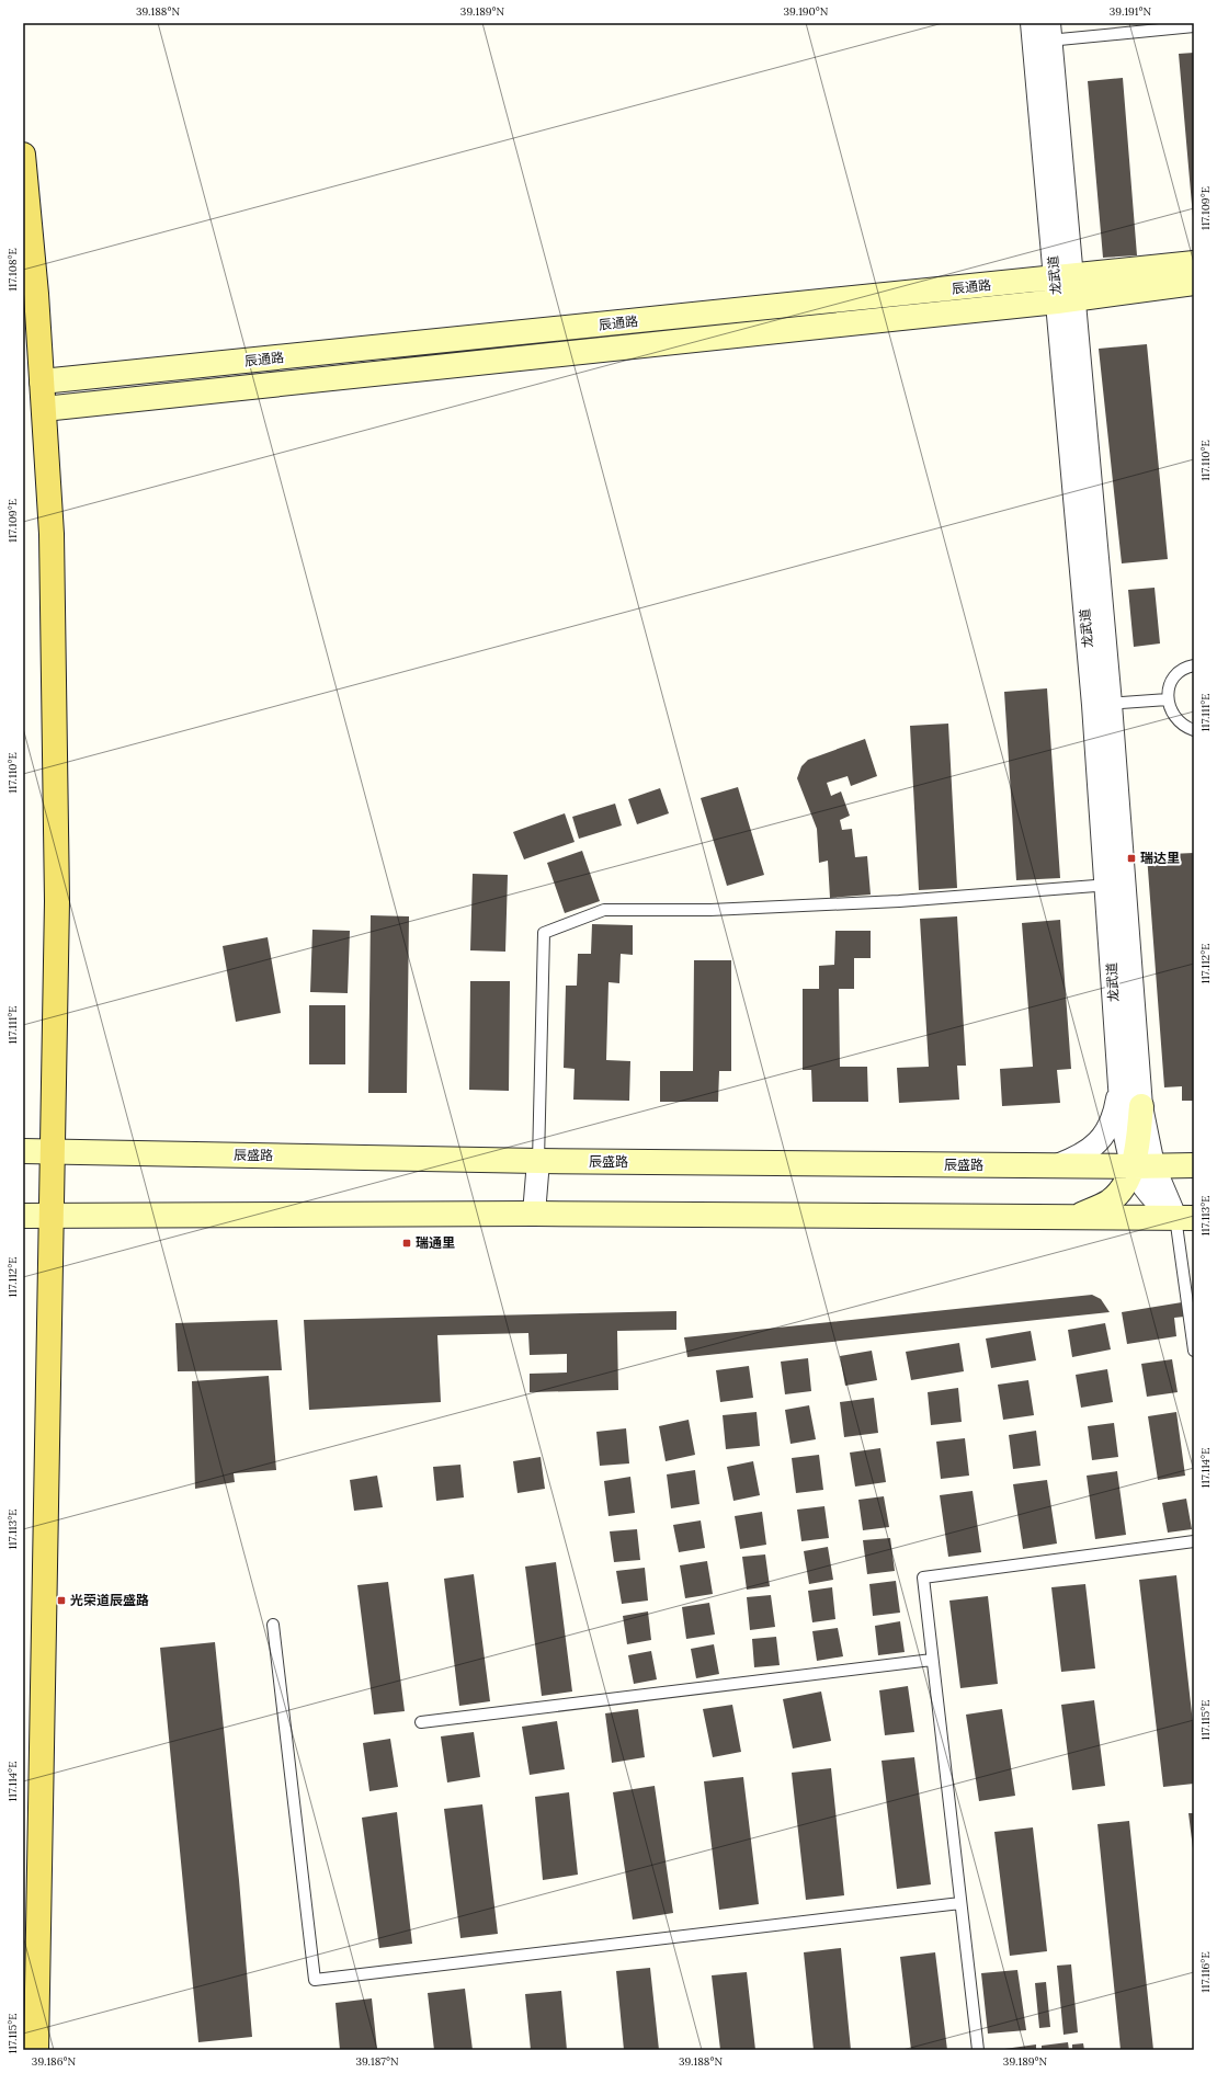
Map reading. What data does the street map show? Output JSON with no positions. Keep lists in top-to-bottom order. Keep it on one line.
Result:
{"streets":{"street":["龙武道","辰通路","辰盛路"]},"crossings":[["龙武道","辰通路"],["龙武道","辰盛路"]],"places":{"transit":["瑞达里","瑞通里","光荣道辰盛路"]},"coordinates":["39.188°N","39.189°N","39.190°N","39.191°N","117.109°E","117.108°E","117.110°E","117.111°E","117.112°E","117.113°E","117.114°E","117.115°E","117.116°E","39.186°N","39.187°N"]}
